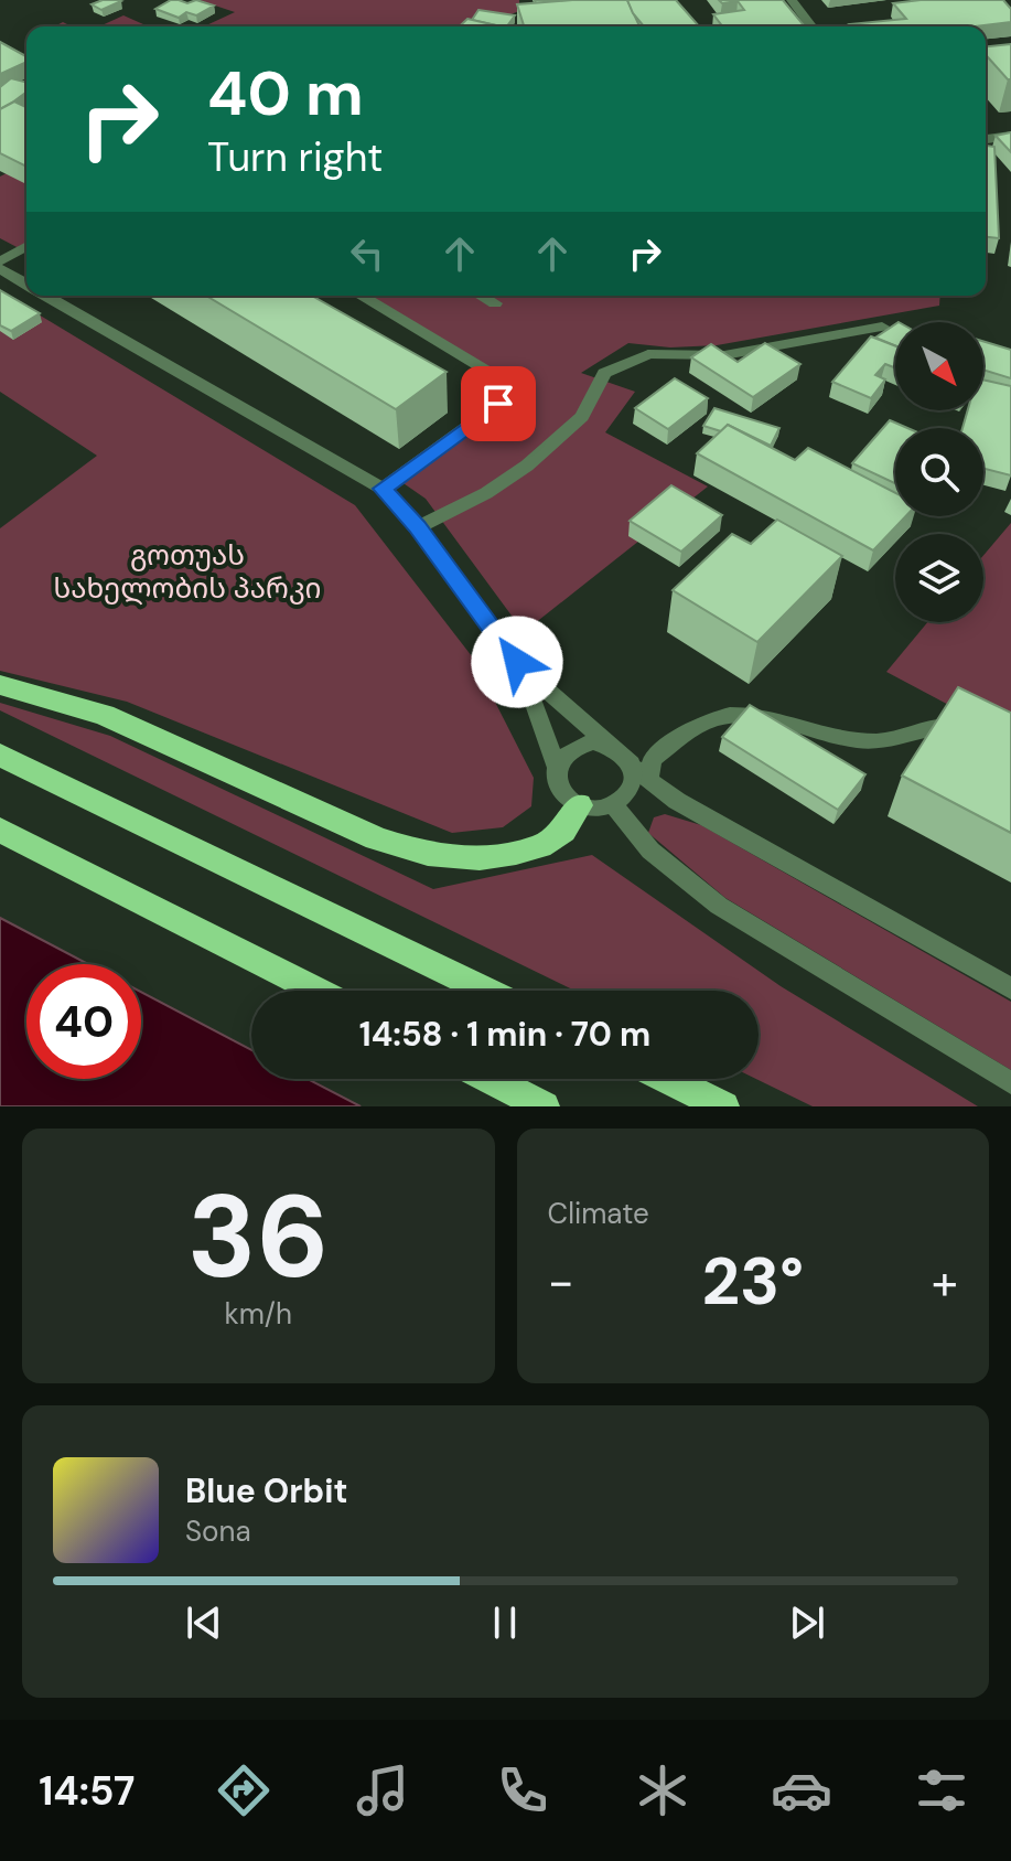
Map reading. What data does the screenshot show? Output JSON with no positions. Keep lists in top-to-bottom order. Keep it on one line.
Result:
{"parks":["გოთუას სახელობის პარკი"],"north":"bottom right","page":{"turn":["40 m","Turn right"],"limit":"40","trip":"14:58 · 1 min · 70 m","tile":[["36","km/h"],"Climate"],"heat":["−","23°","+"],"song":["Blue Orbit","Sona"],"tabs":"14:57"}}
